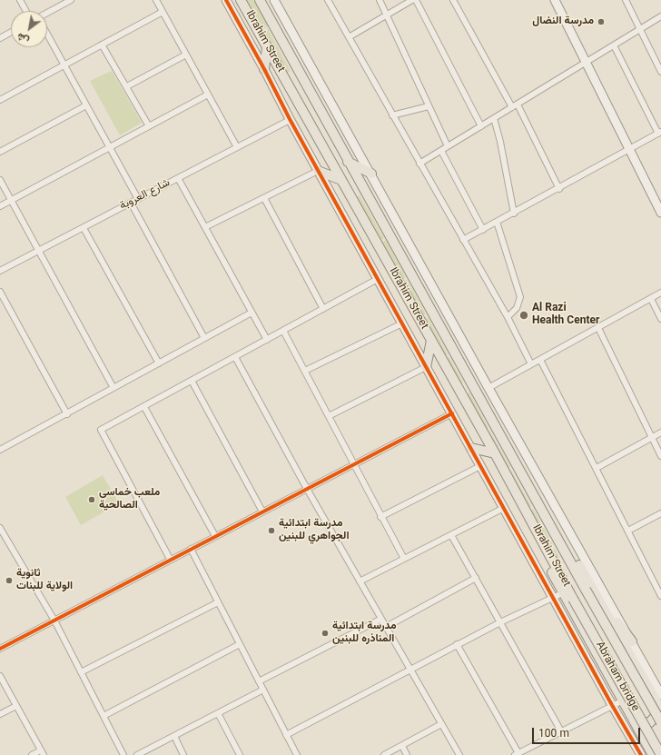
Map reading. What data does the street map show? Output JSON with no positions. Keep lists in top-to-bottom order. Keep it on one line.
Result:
{"streets":{"main road":["Ibrahim Street","Abraham bridge"],"street":["شارع العروبة"]},"crossings":[["Ibrahim Street","Abraham bridge"]],"places":["مدرسة النضال","Al Razi Health Center","ملعب خماسي الصالحية","مدرسة ابتدائية الجواهري للبنين","ثانوية الولاية للبنات","مدرسة ابتدائية المناذره للبنين"],"scale_bar":"100 m","north":"bottom left"}
